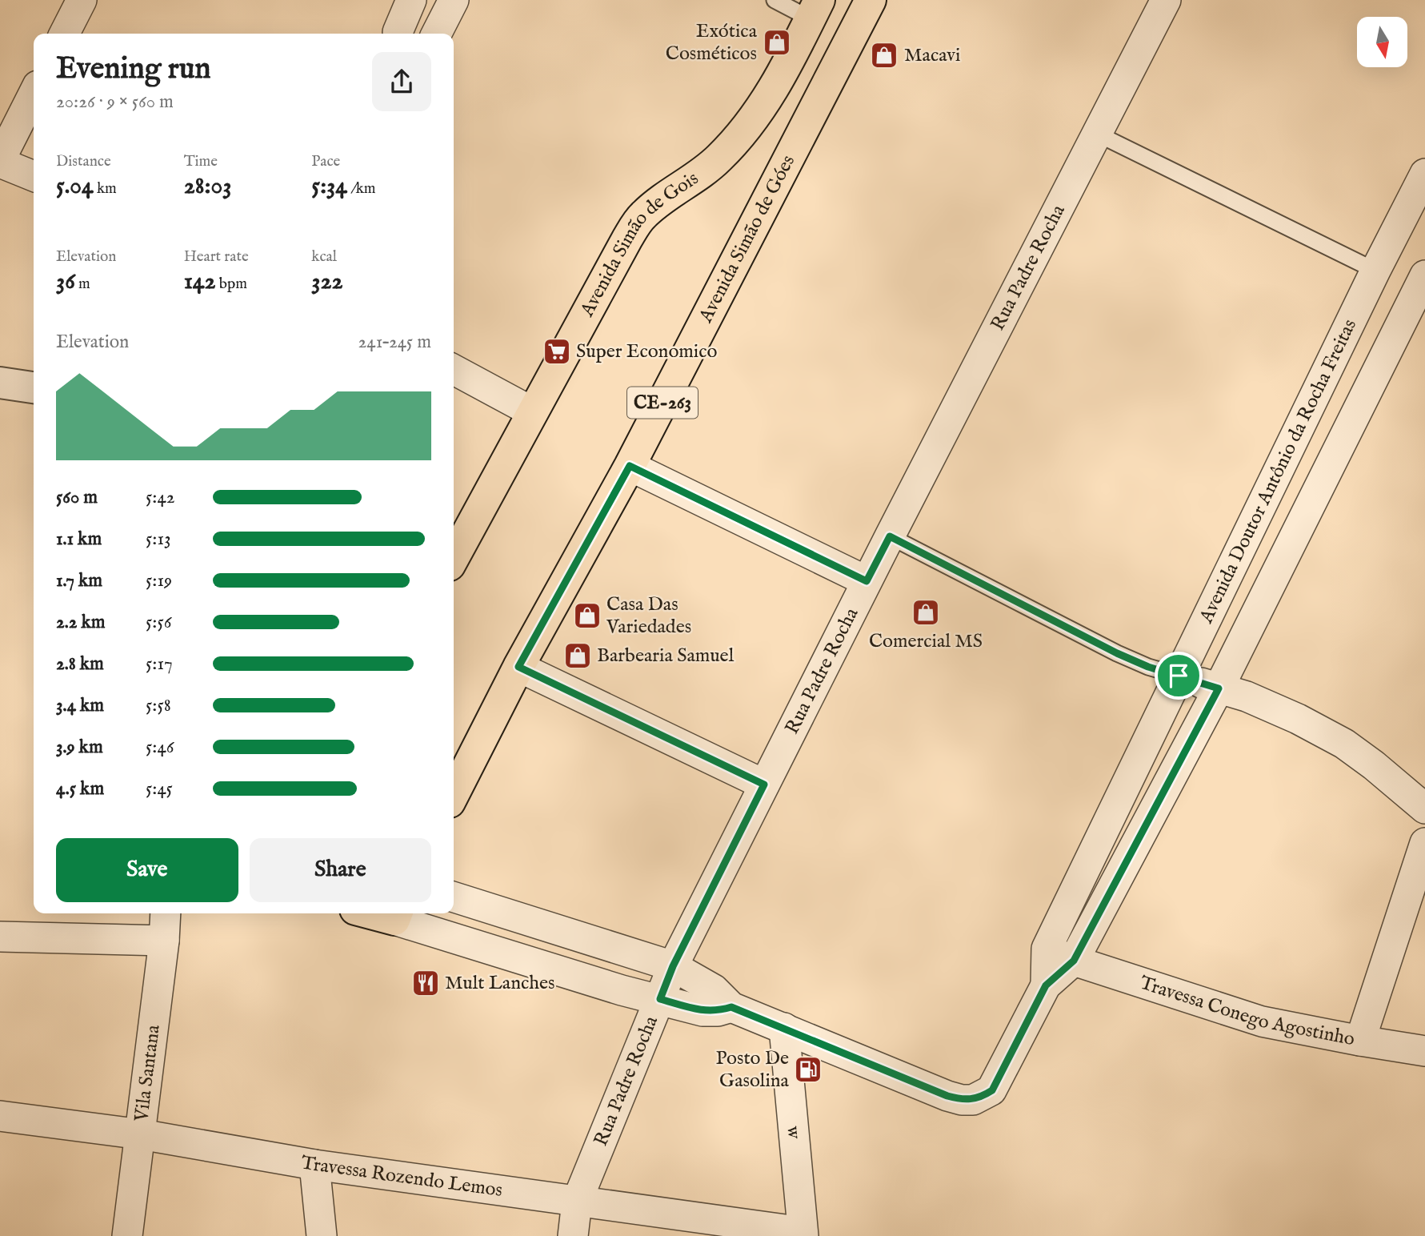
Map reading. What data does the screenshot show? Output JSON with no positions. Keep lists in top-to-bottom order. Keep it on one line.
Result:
{"streets":{"main road":["Avenida Simão de Góes","Avenida Simão de Gois","CE-263"],"street":["Rua Padre Rocha","Avenida Doutor Antônio da Rocha Freitas","Travessa Conego Agostinho","Vila Santana","w","Travessa Rozendo Lemos"]},"crossings":[["Rua Padre Rocha","Travessa Rozendo Lemos"],["Avenida Doutor Antônio da Rocha Freitas","Travessa Conego Agostinho"],["Vila Santana","Travessa Rozendo Lemos"],["w","Travessa Rozendo Lemos"]],"places":{"shop":["Exótica Cosméticos","Macavi","Comercial MS","Casa Das Variedades","Barbearia Samuel"],"supermarket":["Super Economico"],"restaurant":["Mult Lanches"],"fuel station":["Posto De Gasolina"]},"north":"bottom","page":{"heading":["Evening run","20:26 · 9 × 560 m"],"stats":[["Distance","5.04 km"],["Time","28:03"],["Pace","5:34 /km"],["Elevation","36 m"],["Heart rate","142 bpm"],["kcal","322"]],"chart":["Elevation","241–245 m"],"list":[{"name":"560 m","note":"5:42"},{"name":"1.1 km","note":"5:13"},{"name":"1.7 km","note":"5:19"},{"name":"2.2 km","note":"5:56"},{"name":"2.8 km","note":"5:17"},{"name":"3.4 km","note":"5:58"},{"name":"3.9 km","note":"5:46"},{"name":"4.5 km","note":"5:45"}],"buttons":["Save","Share"]}}
